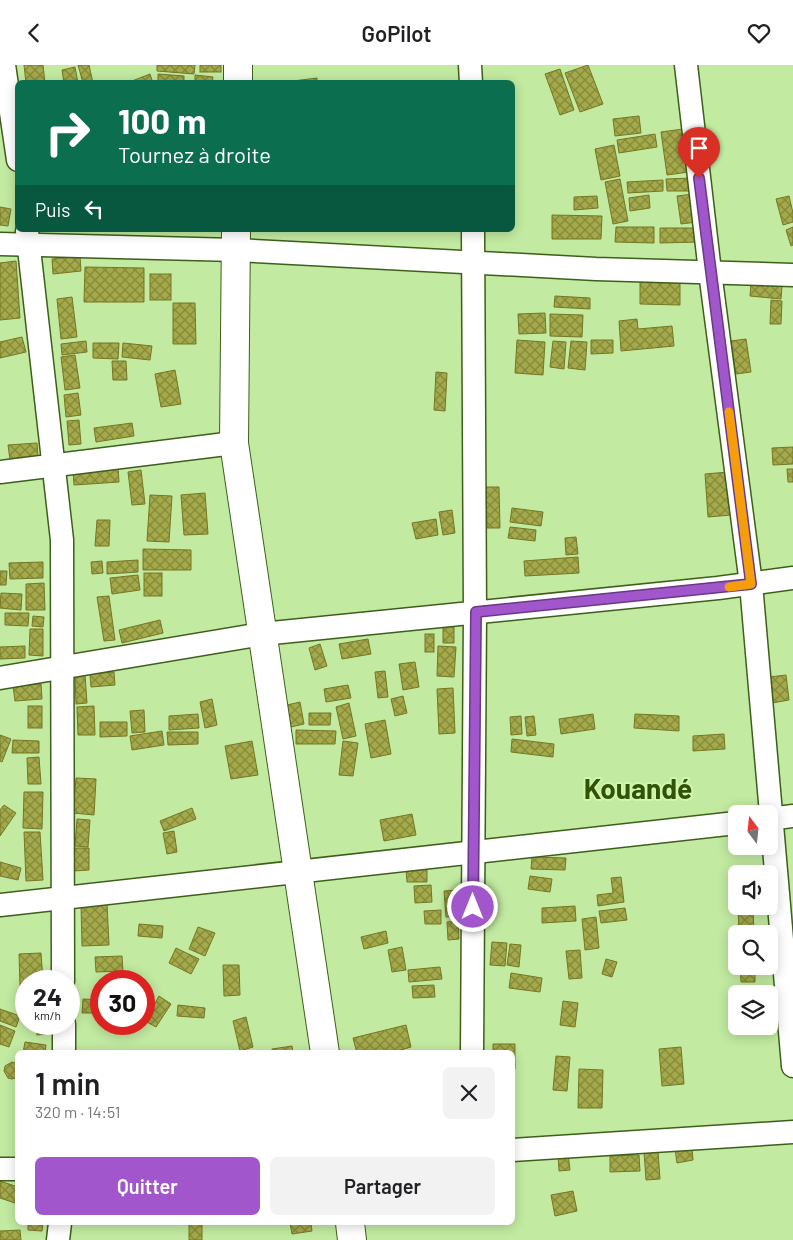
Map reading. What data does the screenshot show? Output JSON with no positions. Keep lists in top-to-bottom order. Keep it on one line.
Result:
{"districts":["Kouandé"],"north":"top","page":{"header":"GoPilot","turn":["100 m","Tournez à droite"],"then":"Puis","speed":"24 km/h","limit":"30","heading":["1 min","320 m · 14:51"],"buttons":["Quitter","Partager"]}}
